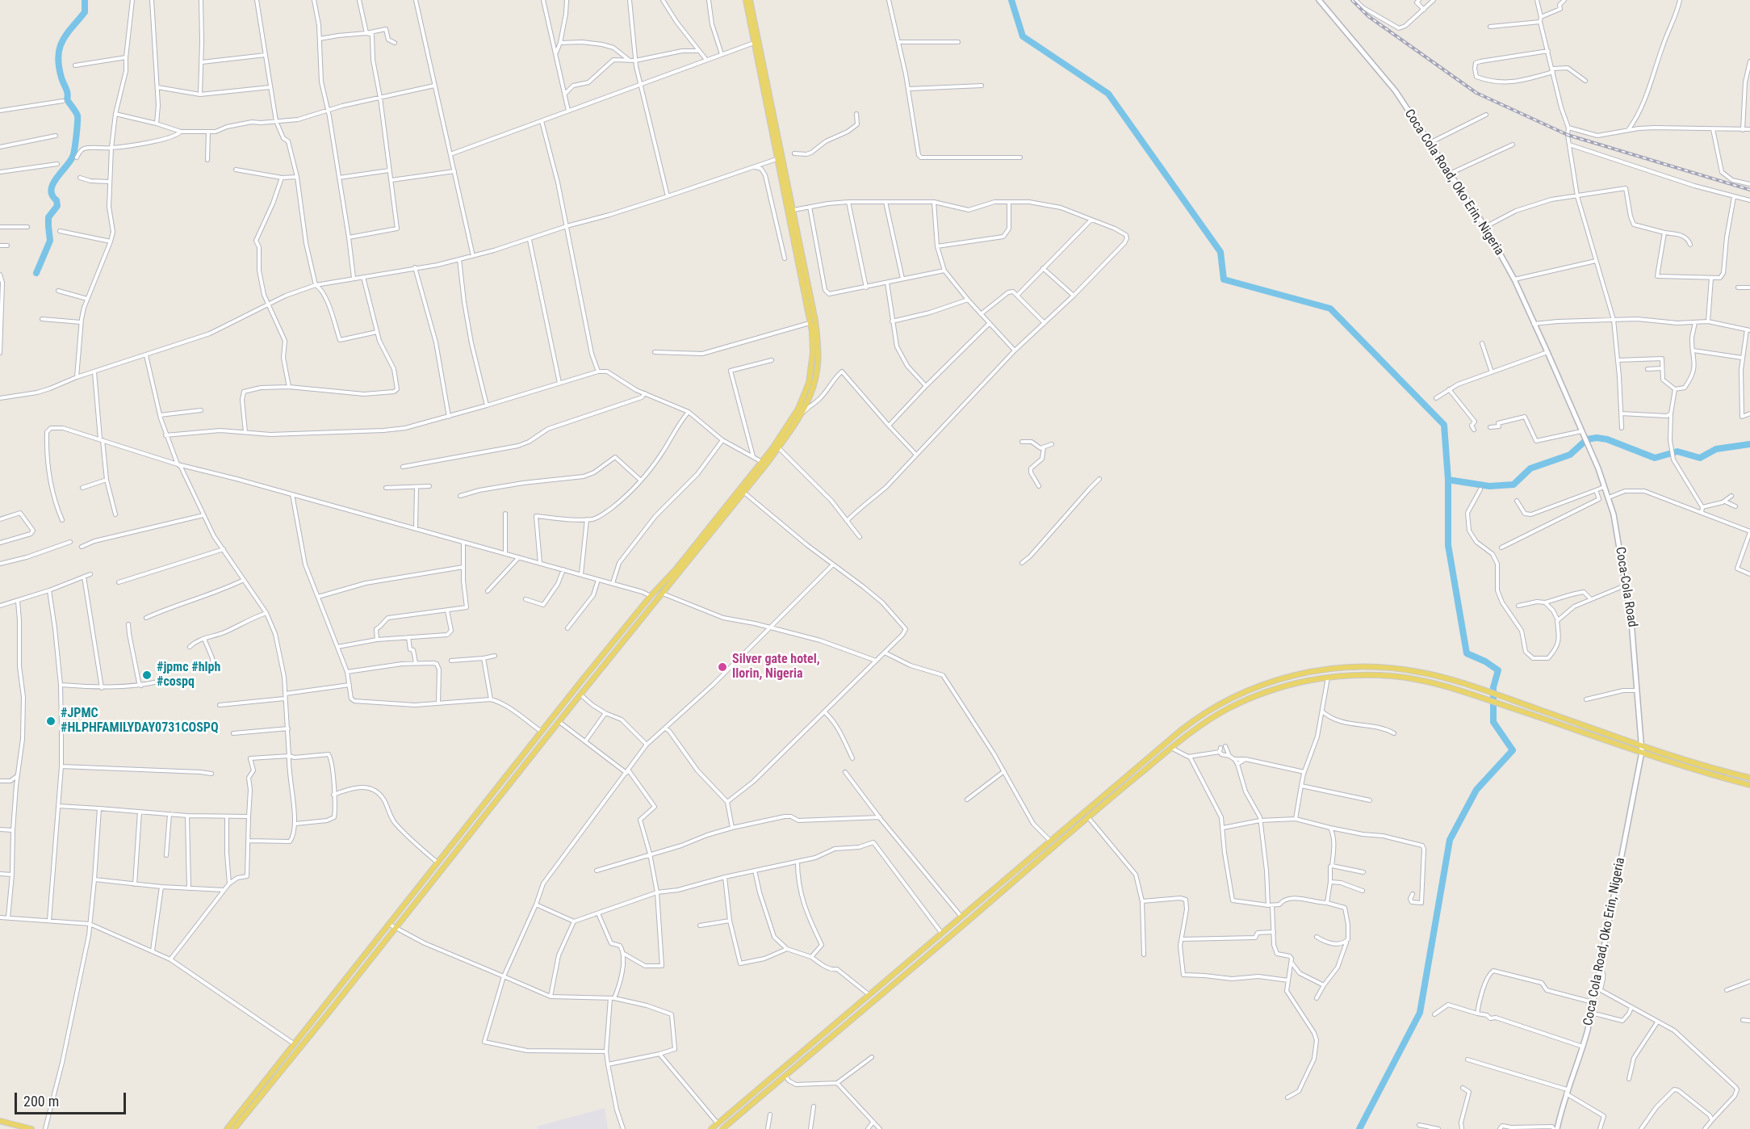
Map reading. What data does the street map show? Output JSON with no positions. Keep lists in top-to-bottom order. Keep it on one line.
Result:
{"streets":{"street":["Coca Cola Road, Oko Erin, Nigeria","Coca-Cola Road"]},"crossings":[["Coca Cola Road, Oko Erin, Nigeria","Coca-Cola Road"]],"places":["Silver gate hotel, Ilorin, Nigeria","#jpmc #hlph #cospq","#JPMC #HLPHFAMILYDAY0731COSPQ"],"scale_bar":"200 m"}
